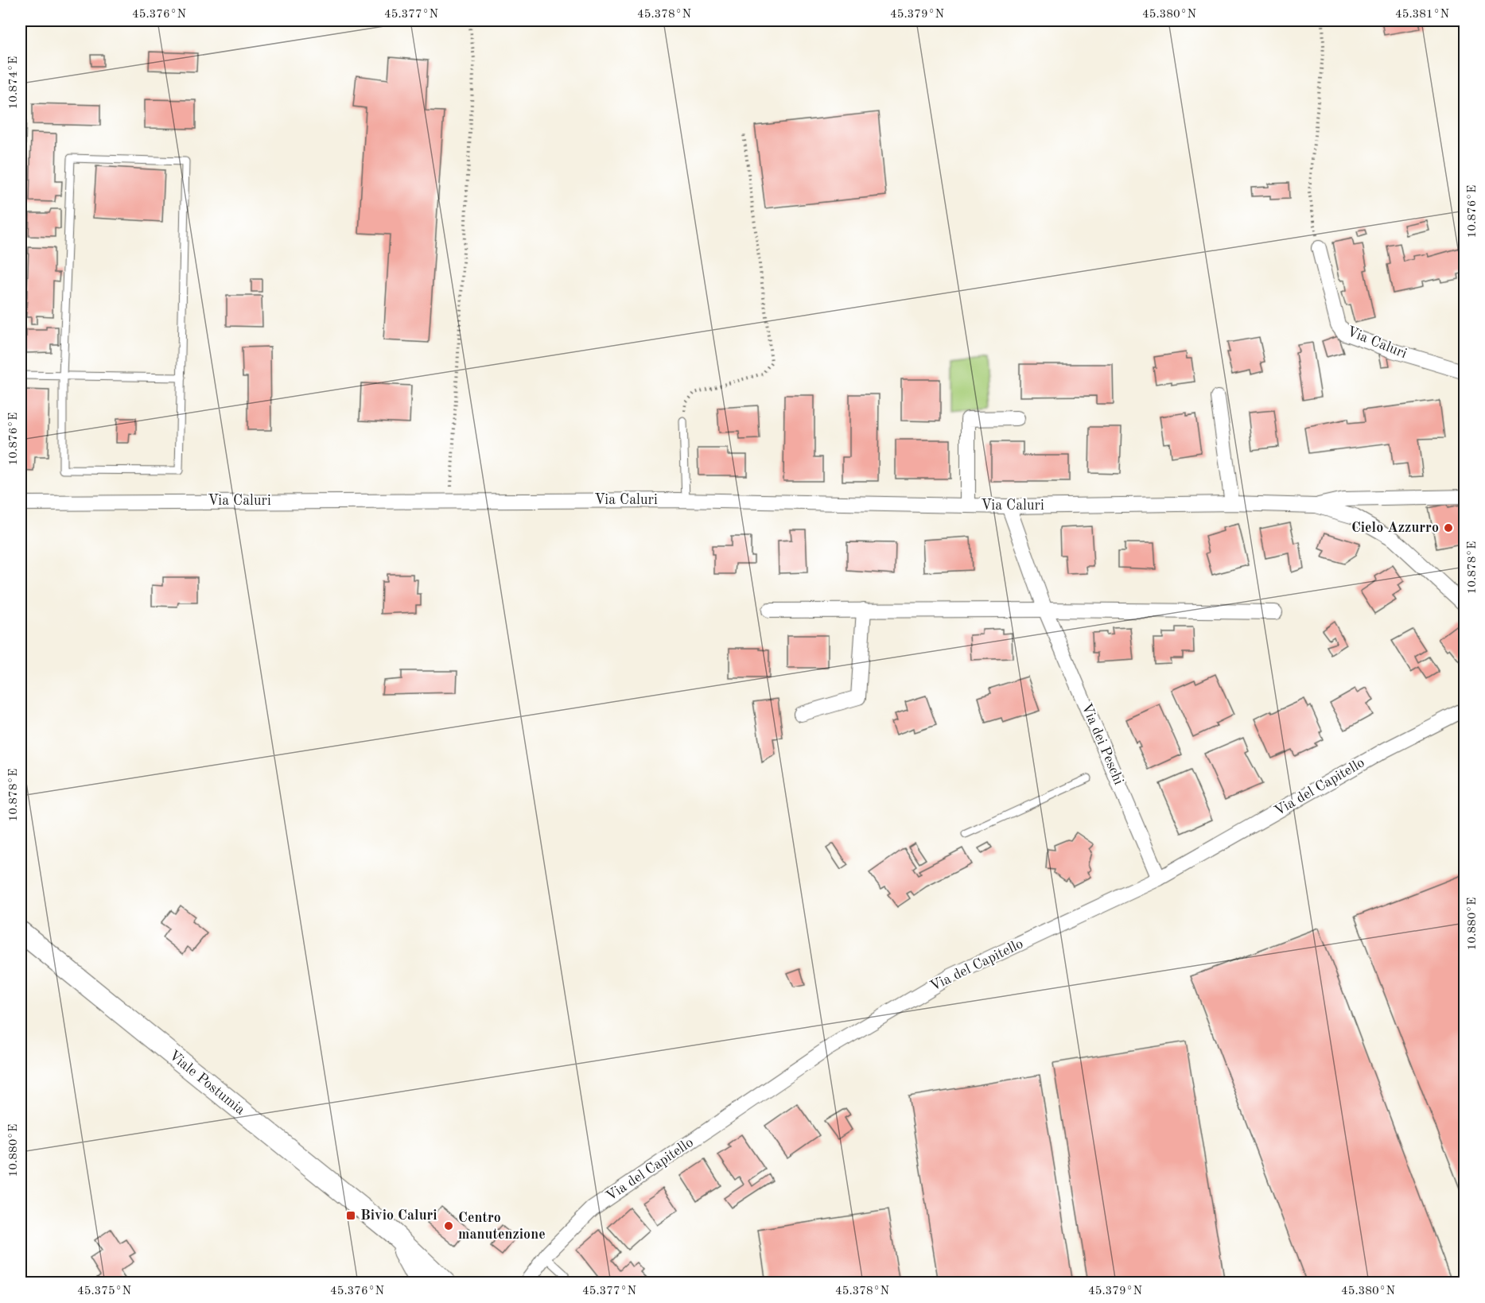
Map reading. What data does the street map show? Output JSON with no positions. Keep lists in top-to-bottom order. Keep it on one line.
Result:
{"streets":{"main road":["Viale Postumia"],"street":["Via Caluri","Via dei Peschi","Via del Capitello"]},"crossings":[["Via Caluri","Via dei Peschi"],["Via dei Peschi","Via del Capitello"]],"places":{"other":["Cielo Azzurro","Centro manutenzione"],"transit":["Bivio Caluri"]},"coordinates":["45.376°N","45.377°N","45.378°N","45.379°N","45.380°N","45.381°N","10.874°E","10.876°E","10.878°E","10.880°E","45.375°N"]}
